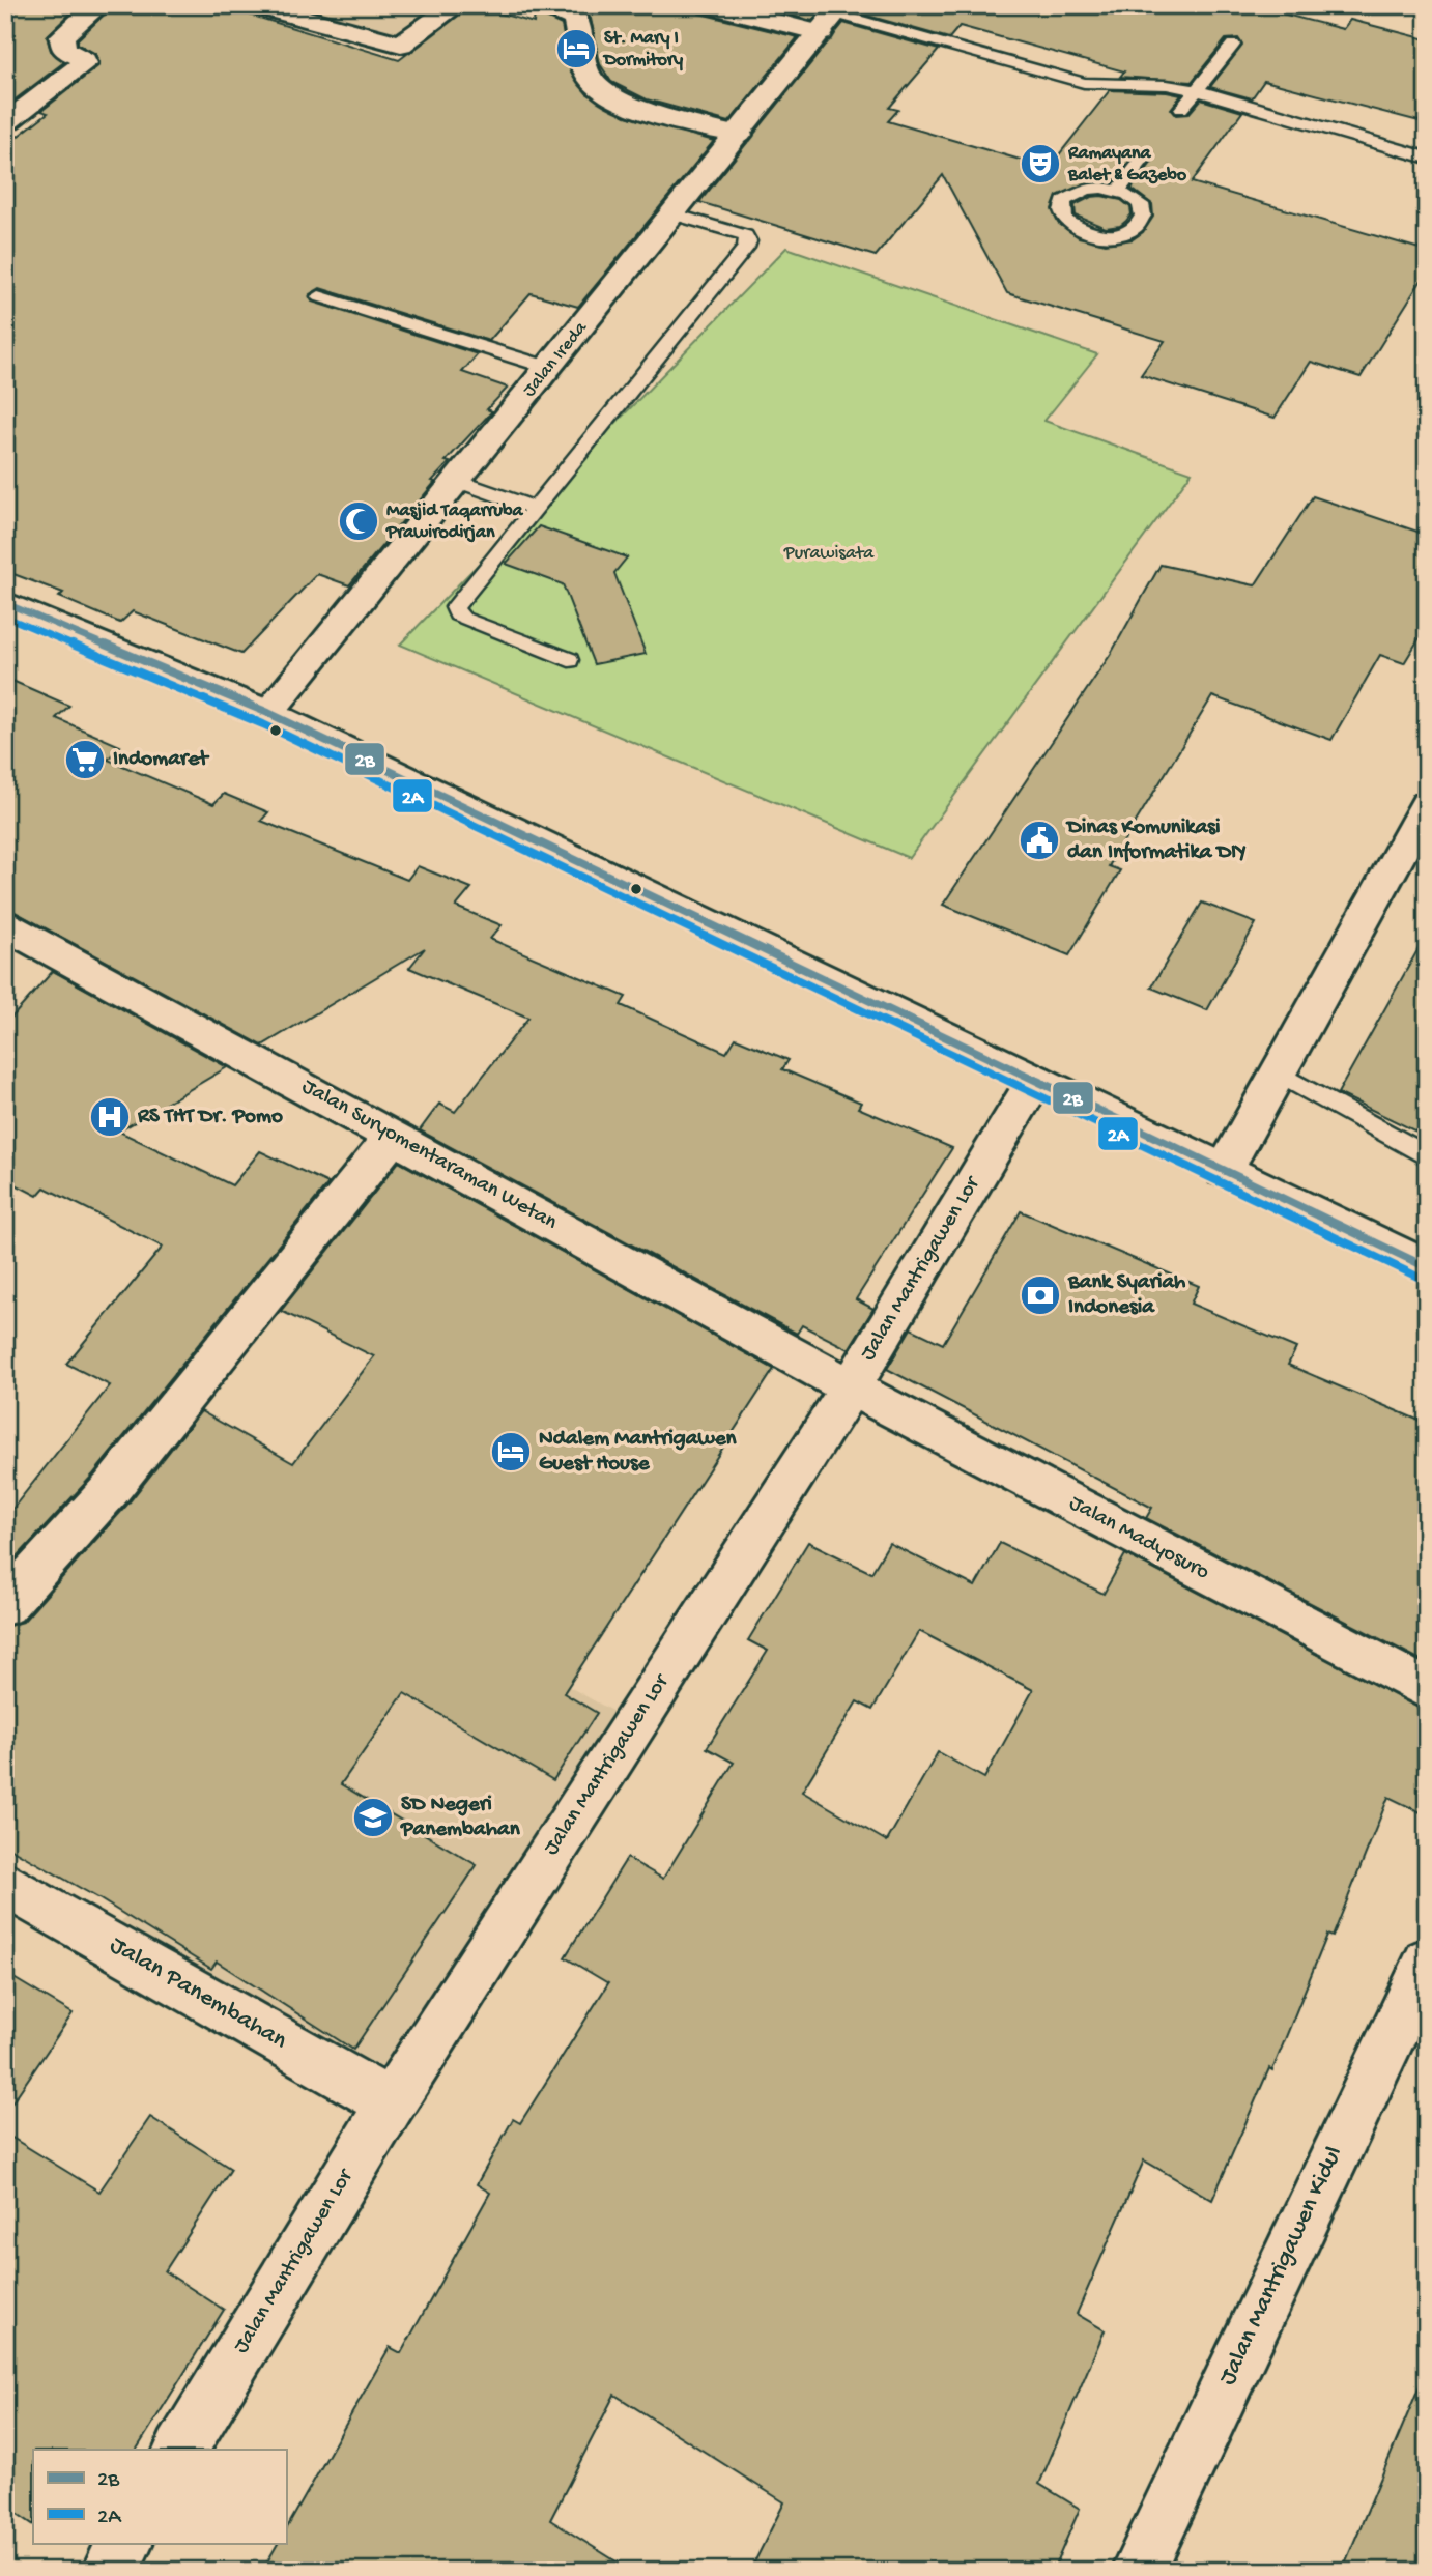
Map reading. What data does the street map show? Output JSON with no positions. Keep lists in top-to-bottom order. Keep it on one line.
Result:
{"streets":{"street":["Jalan Ireda","Jalan Suryomentaraman Wetan","Jalan Mantrigawen Lor","Jalan Madyosuro","Jalan Panembahan","Jalan Mantrigawen Kidul"]},"crossings":[["Jalan Suryomentaraman Wetan","Jalan Mantrigawen Lor"],["Jalan Suryomentaraman Wetan","Jalan Madyosuro"],["Jalan Mantrigawen Lor","Jalan Madyosuro"],["Jalan Mantrigawen Lor","Jalan Panembahan"]],"parks":["Purawisata"],"places":{"hotel":["St. Mary I Dormitory","Ndalem Mantrigawen Guest House"],"theatre":["Ramayana Balet & Gazebo"],"mosque":["Masjid Taqarruba Prawirodirjan"],"supermarket":["Indomaret"],"public building":["Dinas Komunikasi dan Informatika DIY"],"hospital":["RS THT Dr. Pomo"],"bank":["Bank Syariah Indonesia"],"school or university":["SD Negeri Panembahan"]},"lines":["transit line 2B","transit line 2A"],"legend":["2B","2A"]}
